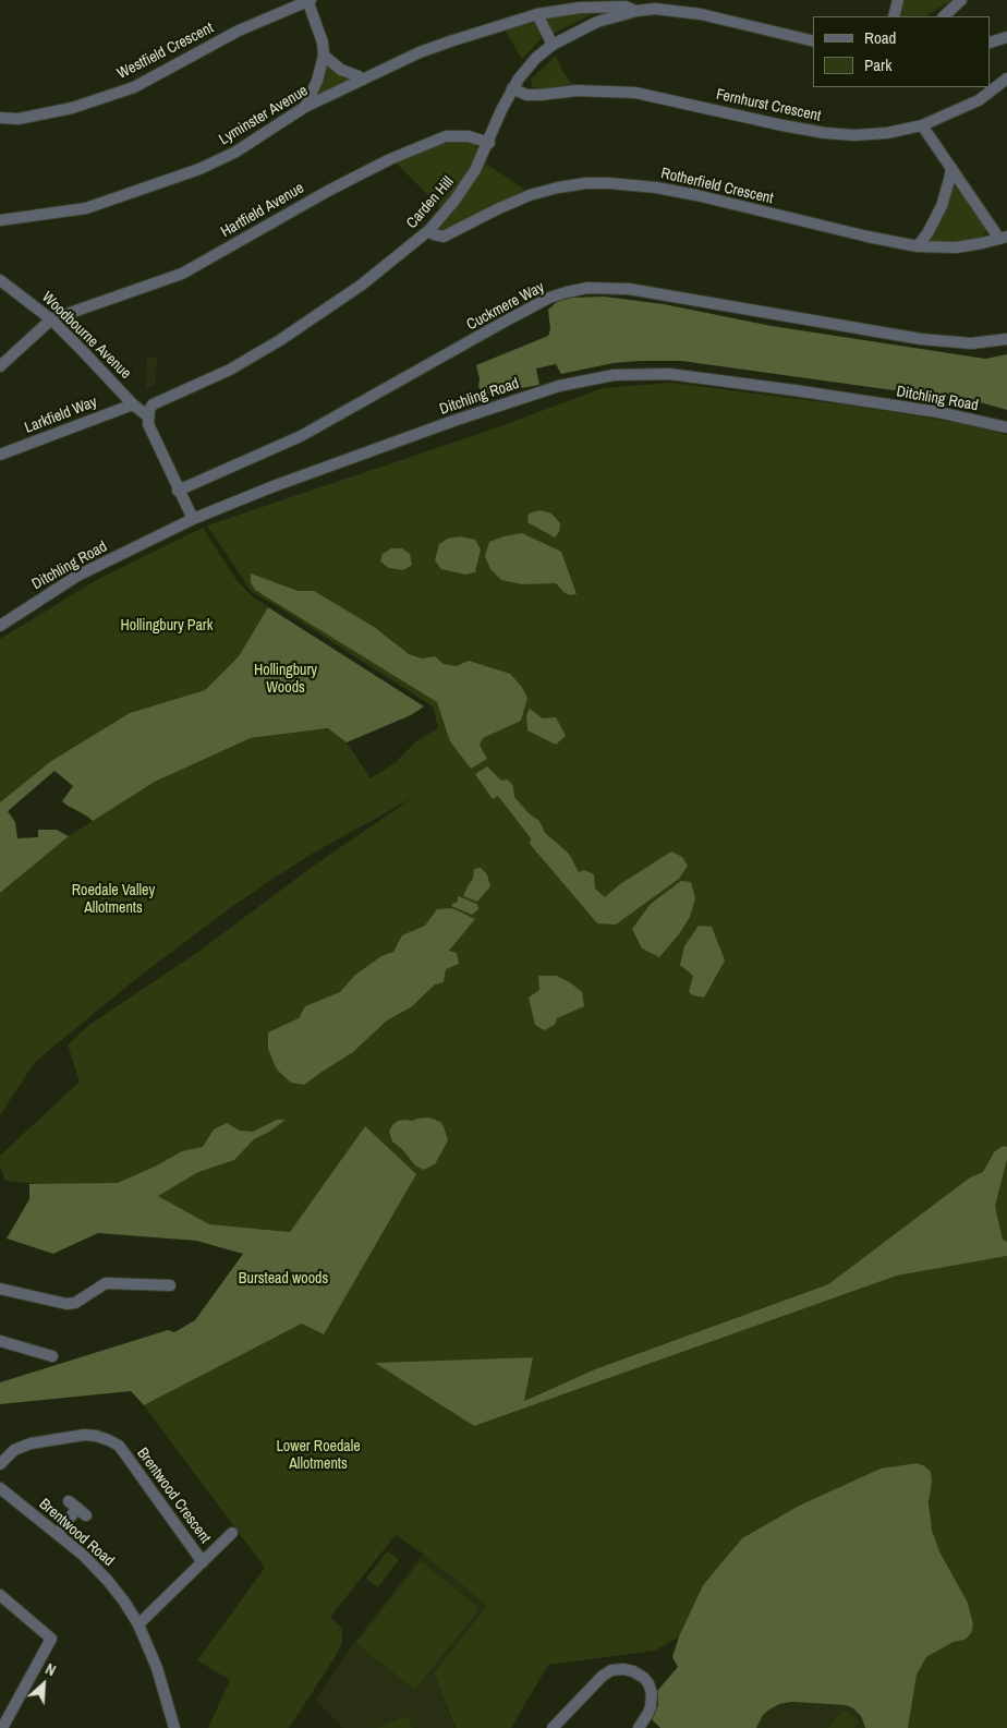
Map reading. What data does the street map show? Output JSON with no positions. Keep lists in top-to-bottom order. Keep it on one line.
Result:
{"streets":{"street":["Westfield Crescent","Fernhurst Crescent","Lyminster Avenue","Rotherfield Crescent","Carden Hill","Hartfield Avenue","Cuckmere Way","Woodbourne Avenue","Ditchling Road","Larkfield Way","Brentwood Crescent","Brentwood Road"]},"crossings":[["Fernhurst Crescent","Carden Hill"],["Lyminster Avenue","Carden Hill"],["Rotherfield Crescent","Carden Hill"],["Carden Hill","Hartfield Avenue"],["Carden Hill","Woodbourne Avenue"],["Hartfield Avenue","Woodbourne Avenue"],["Woodbourne Avenue","Larkfield Way"]],"parks":["Hollingbury Park","Hollingbury Woods","Roedale Valley Allotments","Burstead woods","Lower Roedale Allotments"],"legend":["Road","Park"],"north":"top right"}
